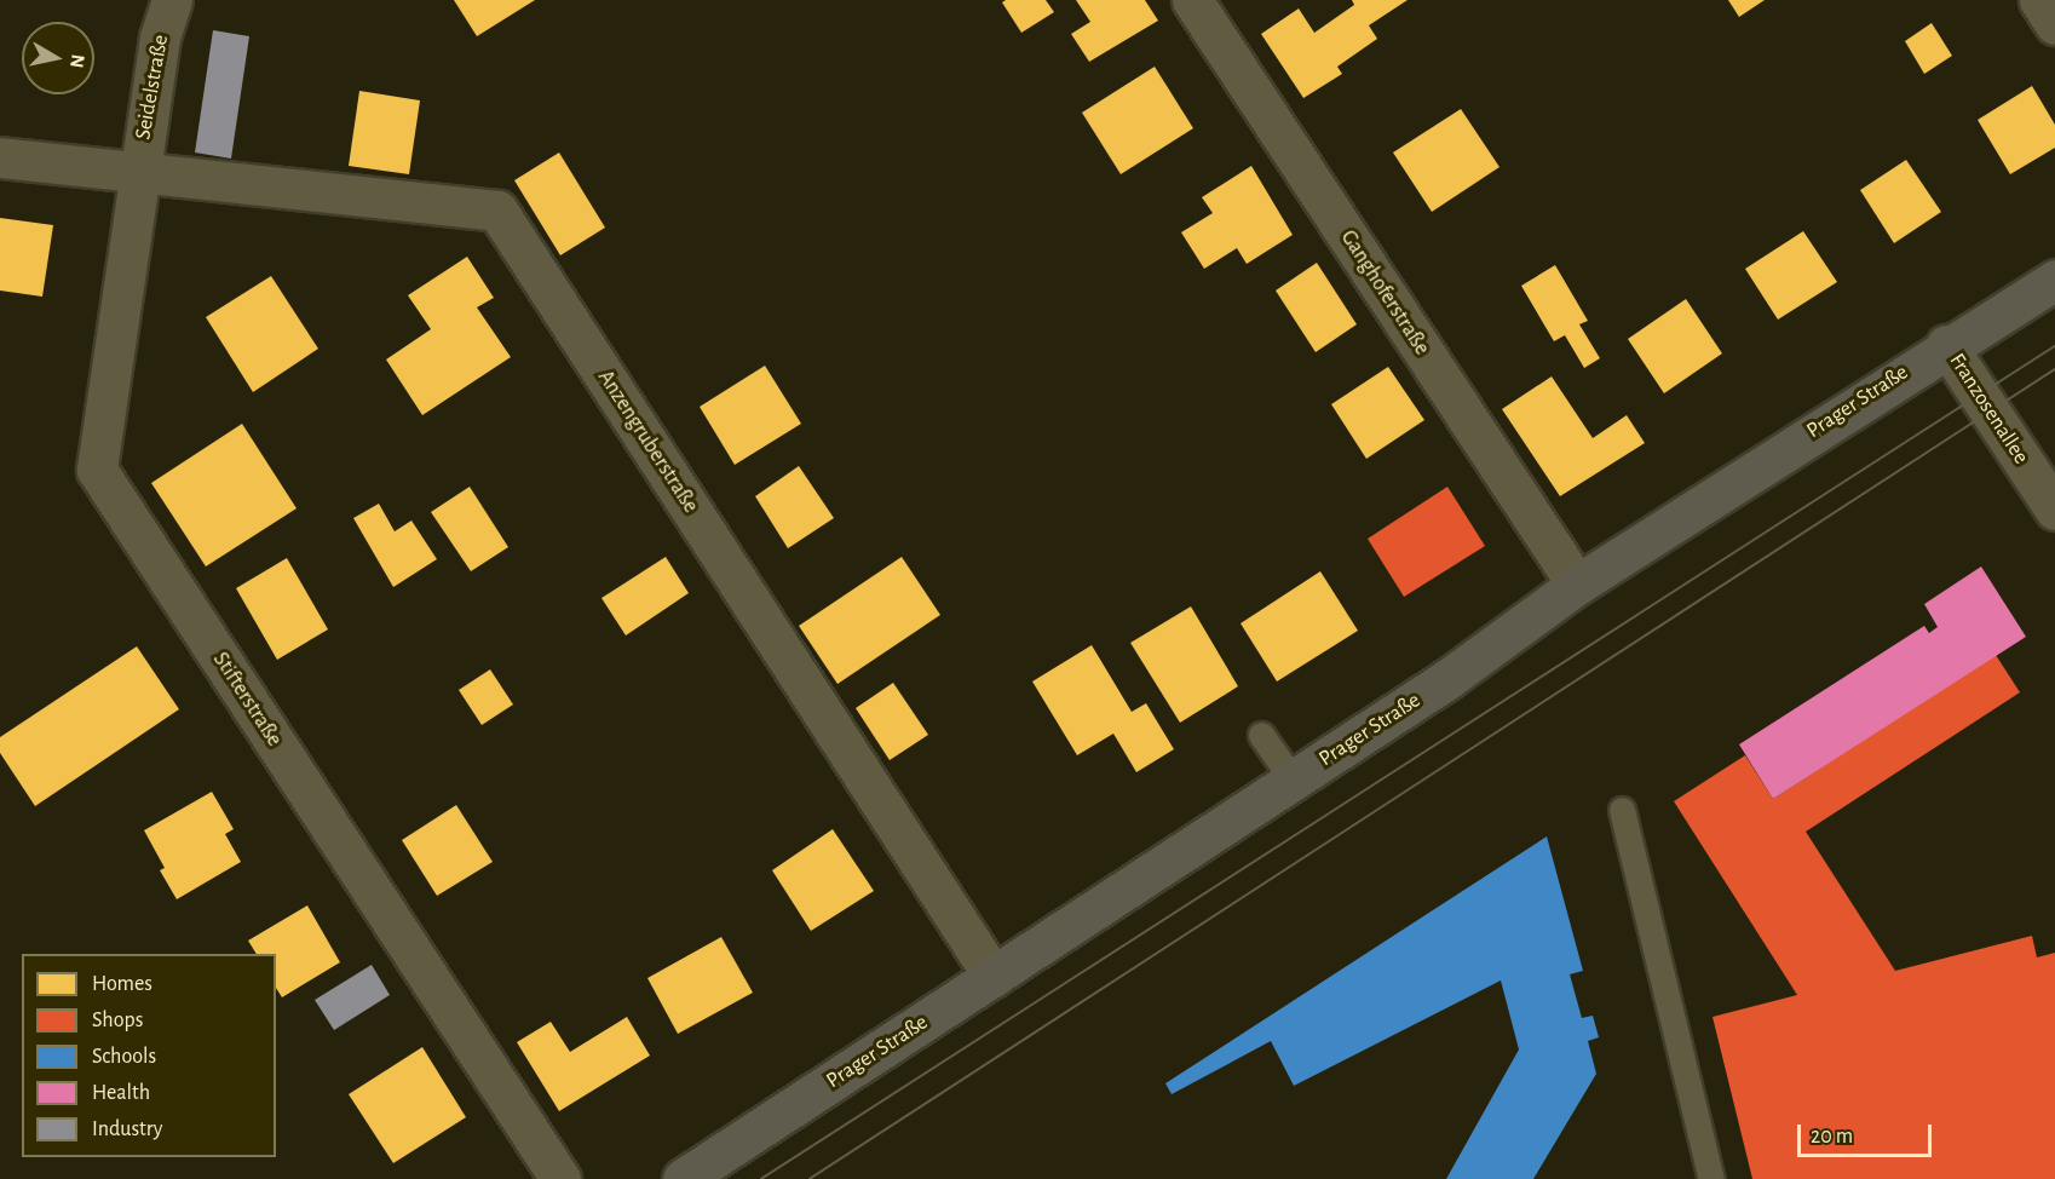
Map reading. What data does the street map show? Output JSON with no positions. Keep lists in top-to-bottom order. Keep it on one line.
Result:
{"streets":{"main road":["Prager Straße"],"street":["Seidelstraße","Ganghoferstraße","Franzosenallee","Anzengruberstraße","Stifterstraße"]},"crossings":[["Seidelstraße","Anzengruberstraße"],["Seidelstraße","Stifterstraße"],["Ganghoferstraße","Prager Straße"],["Prager Straße","Franzosenallee"],["Prager Straße","Anzengruberstraße"],["Anzengruberstraße","Stifterstraße"]],"legend":["Homes","Shops","Schools","Health","Industry"],"scale_bar":"20 m","north":"right"}
